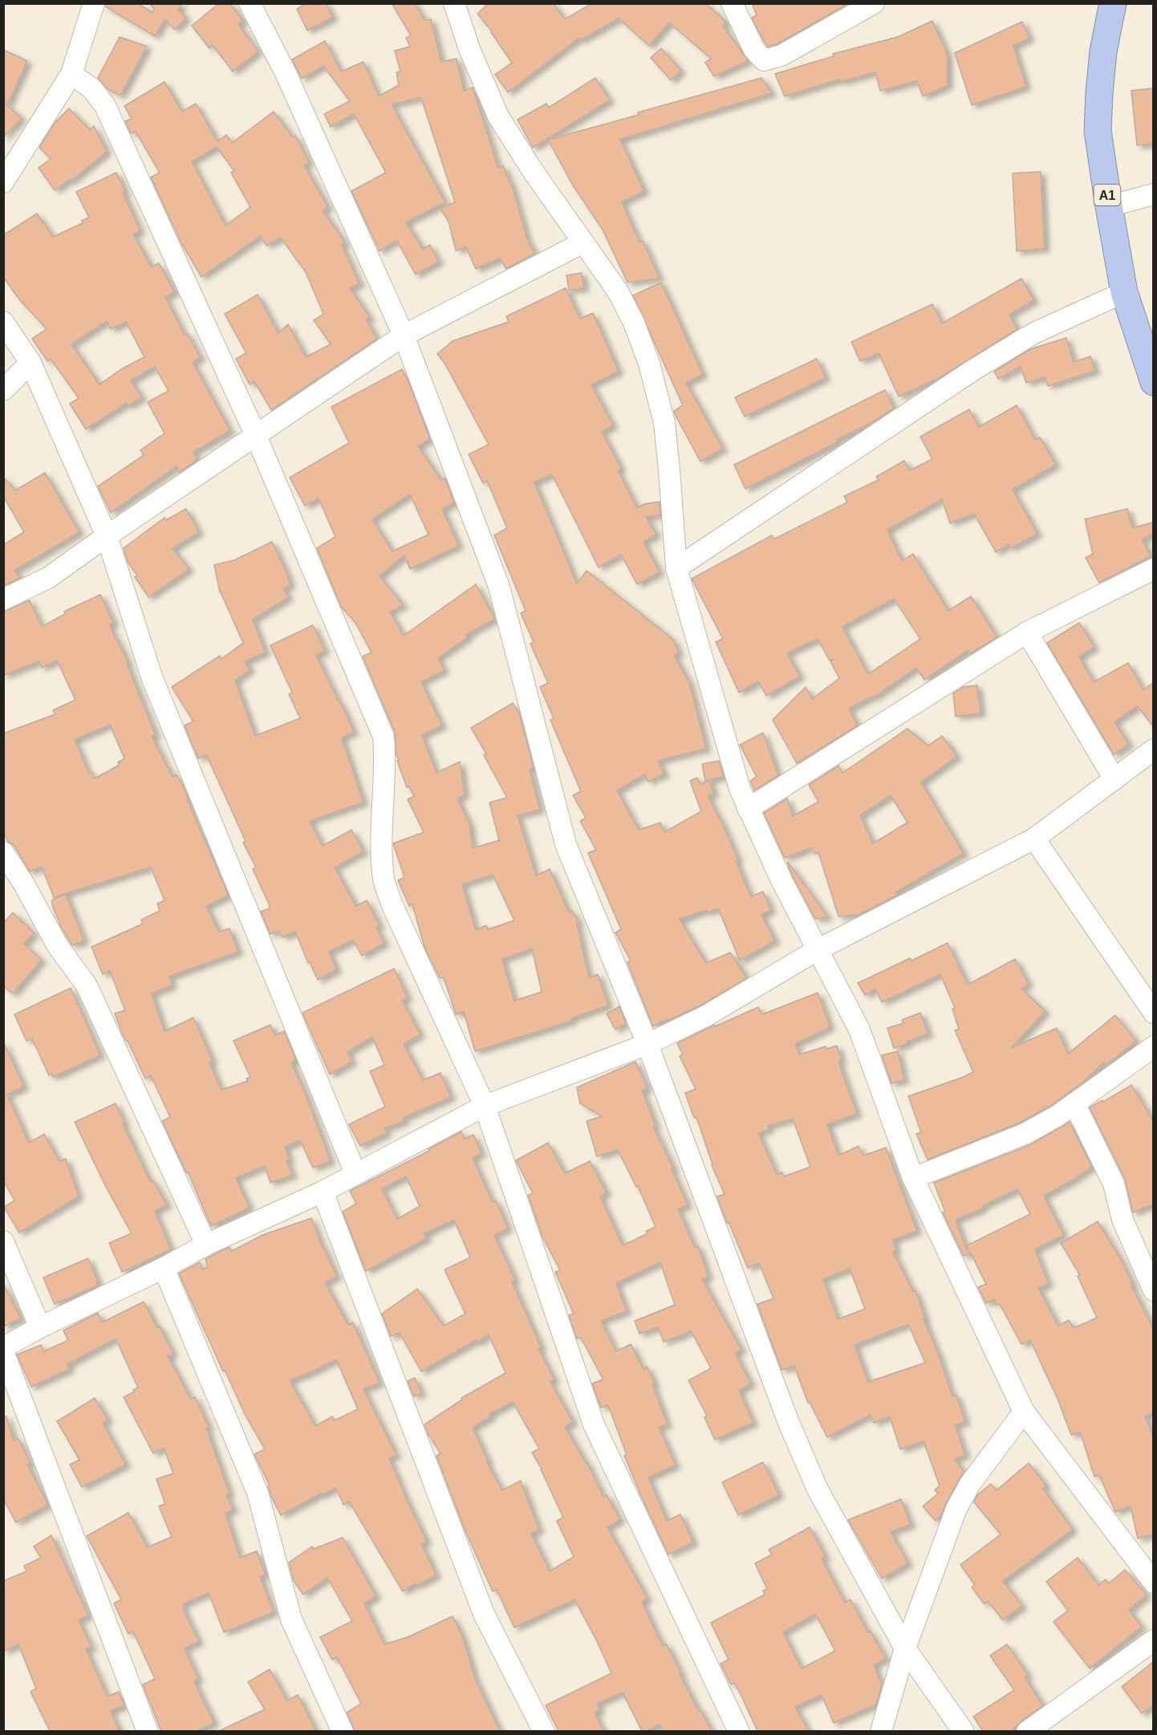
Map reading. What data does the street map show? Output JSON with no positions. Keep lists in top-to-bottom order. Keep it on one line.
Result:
{"streets":{"highway":["A1"]}}
